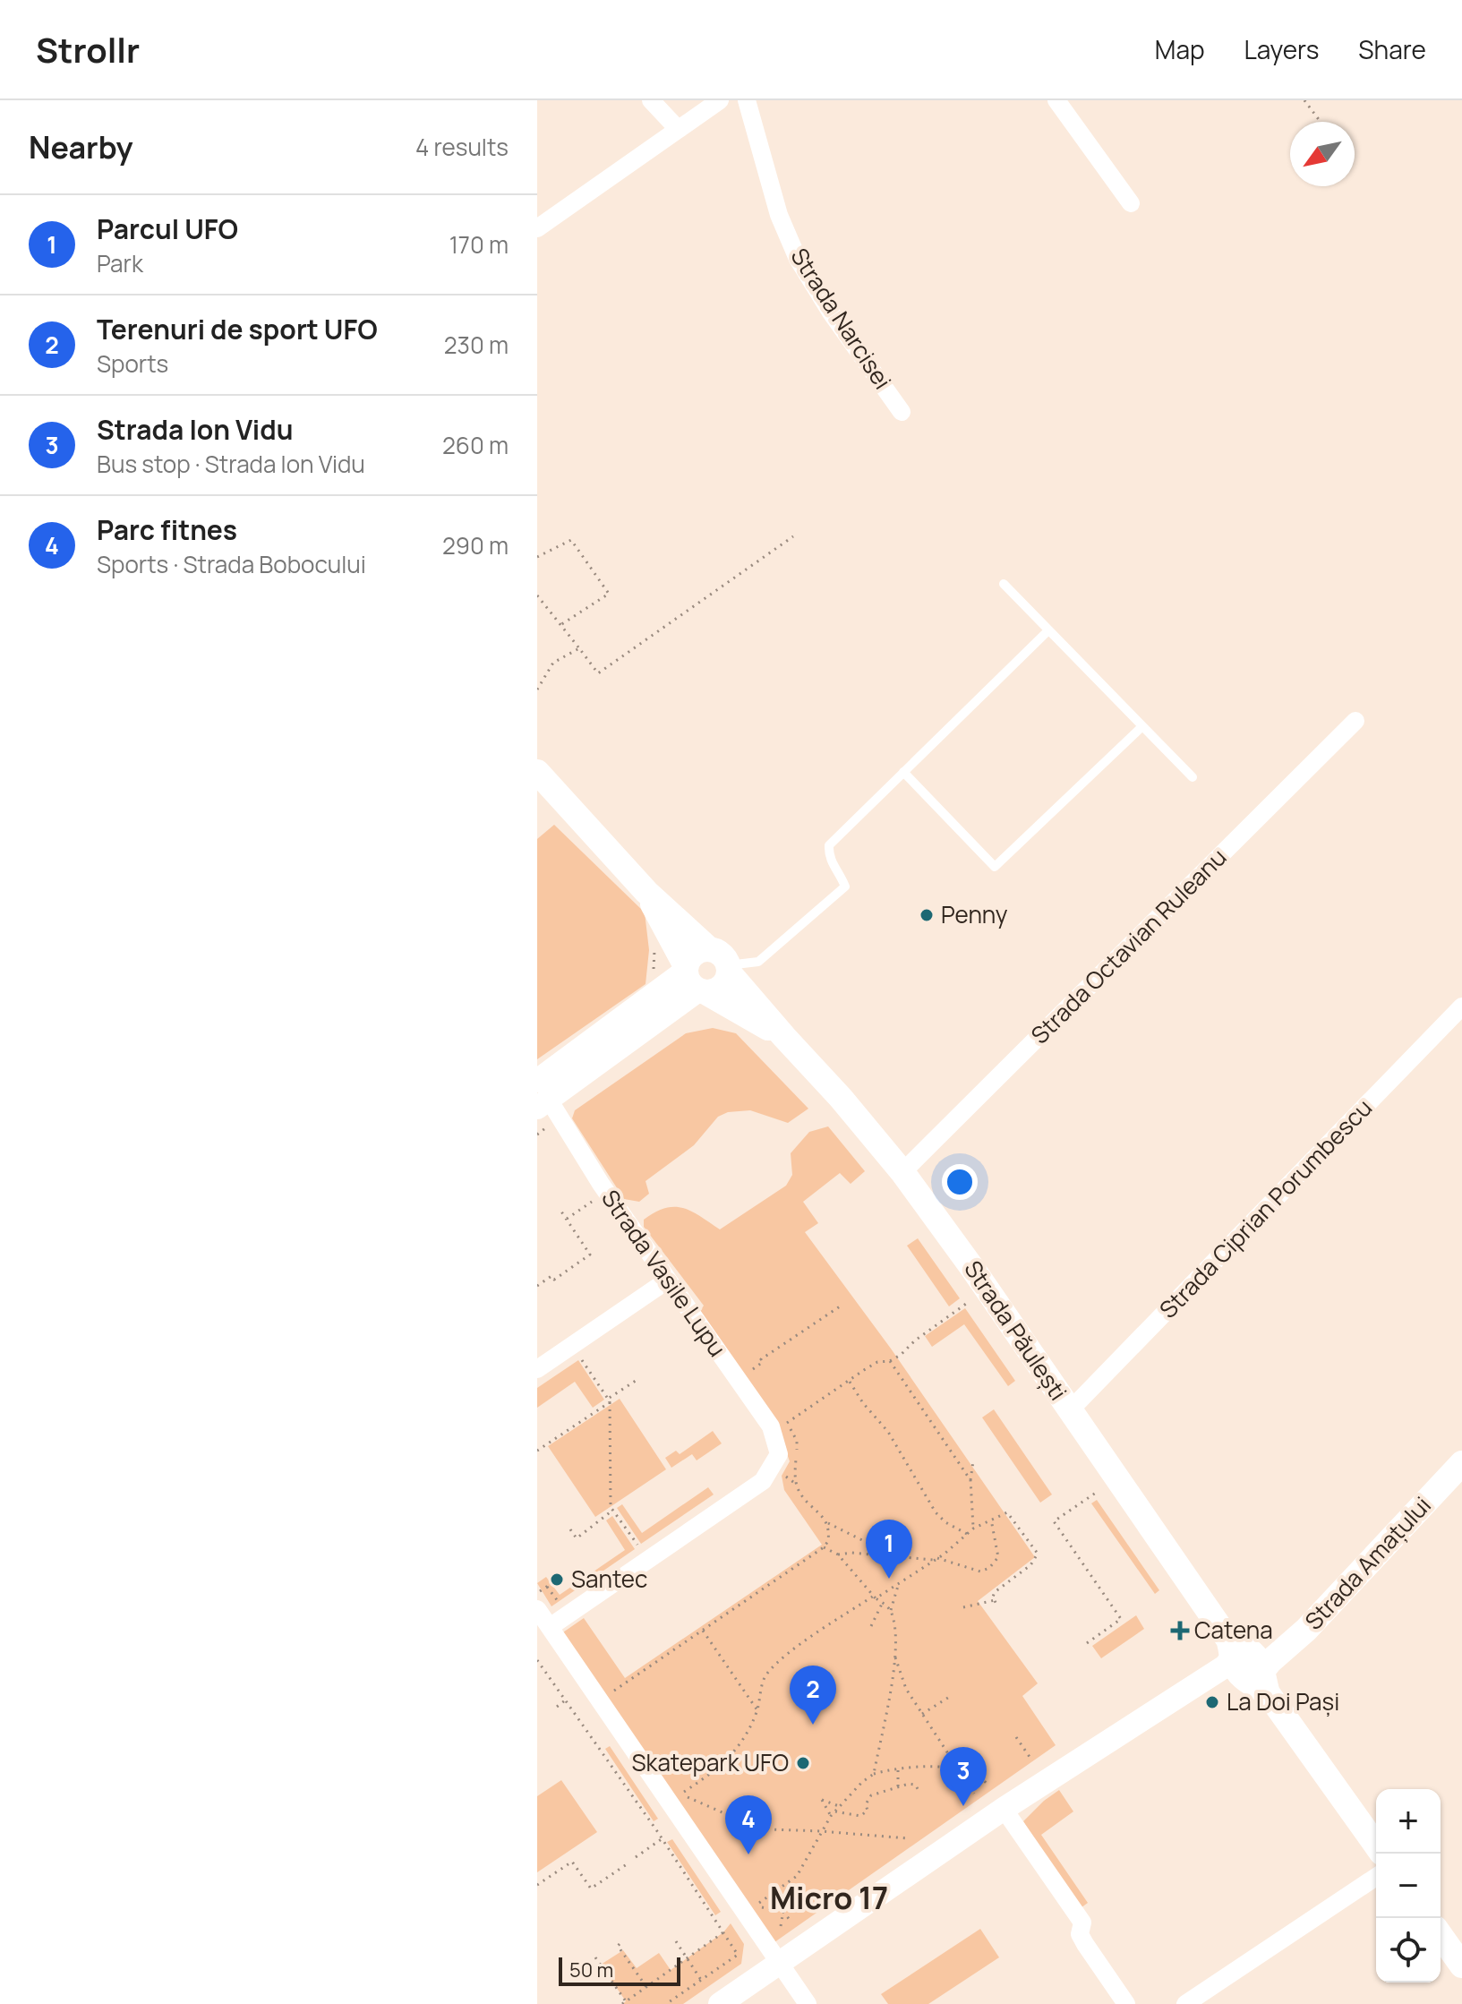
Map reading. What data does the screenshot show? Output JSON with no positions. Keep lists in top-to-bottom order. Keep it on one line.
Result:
{"streets":{"main road":["Strada Păulești","Strada Amațului"],"street":["Strada Narcisei","Strada Octavian Ruleanu","Strada Ciprian Porumbescu","Strada Vasile Lupu"]},"crossings":[["Strada Octavian Ruleanu","Strada Păulești"],["Strada Ciprian Porumbescu","Strada Păulești"],["Strada Păulești","Strada Amațului"]],"districts":["Micro 17"],"places":{"other":["Penny","Santec","La Doi Pași","Skatepark UFO"],"health":["Catena"]},"scale_bar":"50 m","north":"bottom left","page":{"header":"Strollr","nav":["Map","Layers","Share"],"heading":["Nearby","4 results"],"list":[{"mark":"1","name":"Parcul UFO","note":"Park","value":"170 m"},{"mark":"2","name":"Terenuri de sport UFO","note":"Sports","value":"230 m"},{"mark":"3","name":"Strada Ion Vidu","note":"Bus stop · Strada Ion Vidu","value":"260 m"},{"mark":"4","name":"Parc fitnes","note":"Sports · Strada Bobocului","value":"290 m"}],"pins":["1","2","3","4"],"map_buttons":["+","−"],"scale":"50 m"}}
